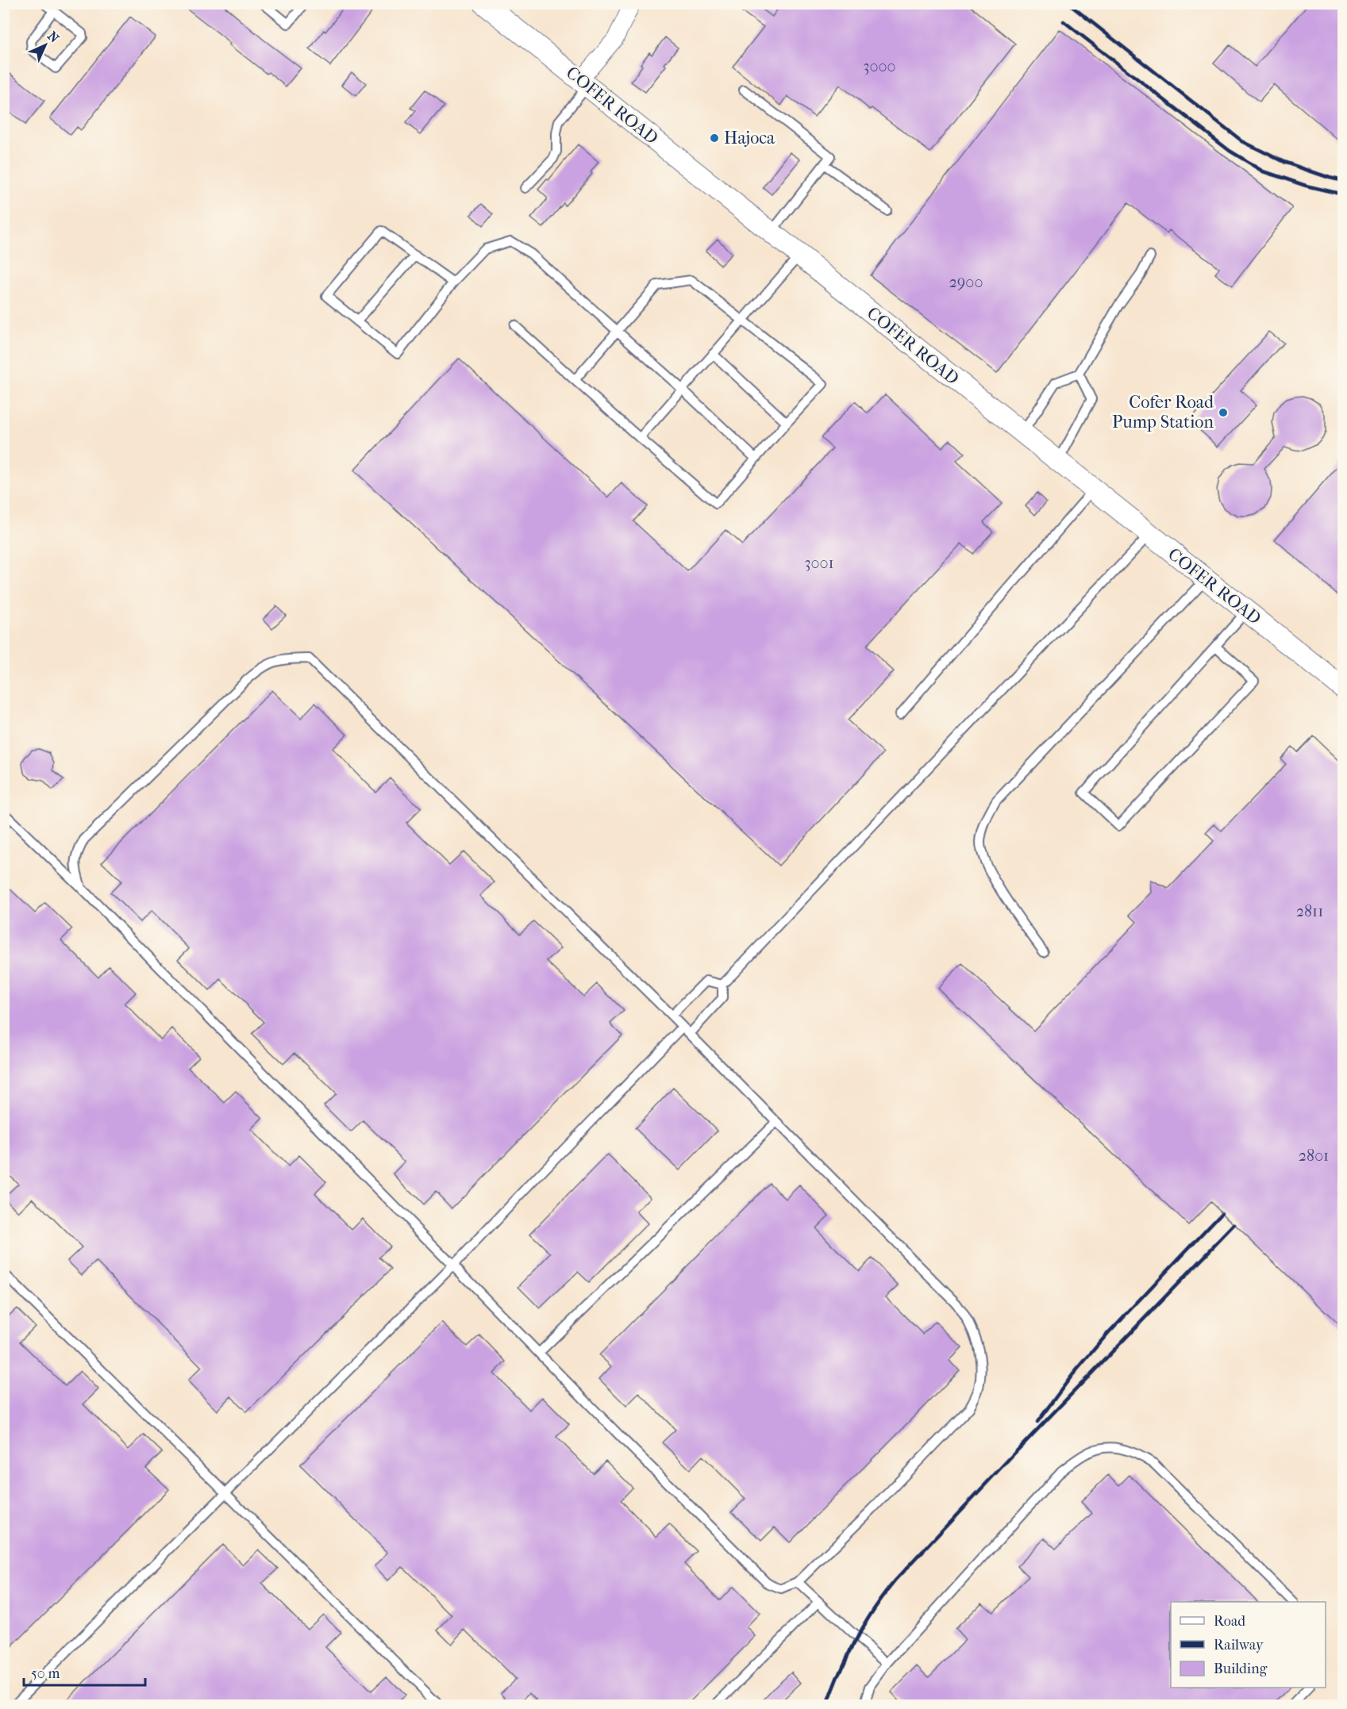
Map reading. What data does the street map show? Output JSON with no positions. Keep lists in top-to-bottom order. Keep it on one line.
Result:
{"streets":{"street":["COFER ROAD"]},"places":["Hajoca","Cofer Road Pump Station"],"house_numbers":["3000","2900","3001","2811","2801"],"legend":["Road","Railway","Building"],"scale_bar":"50 m","north":"top right"}
